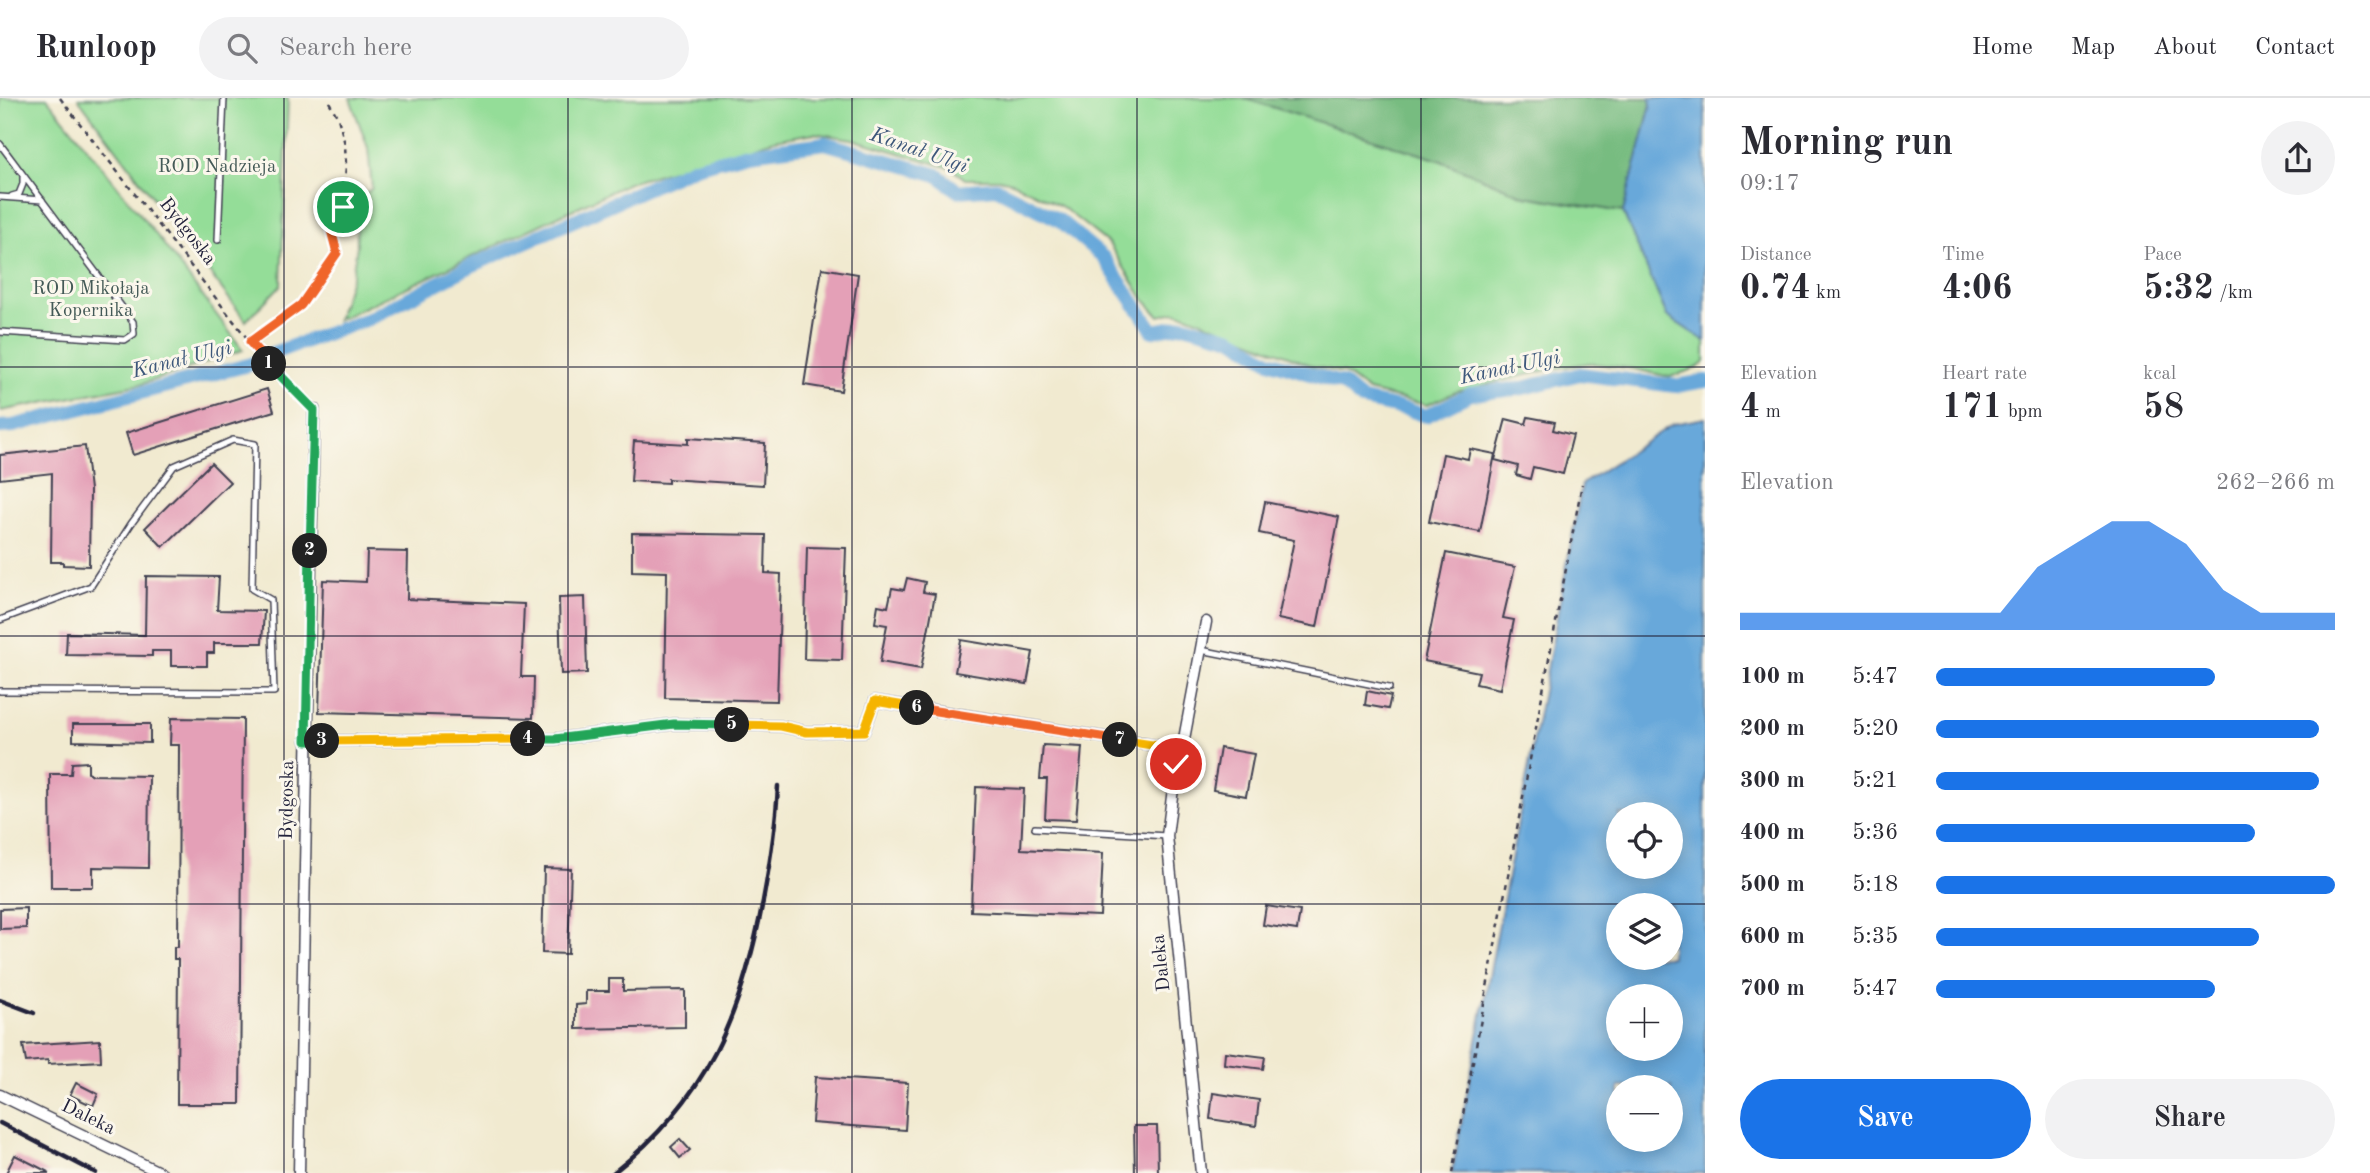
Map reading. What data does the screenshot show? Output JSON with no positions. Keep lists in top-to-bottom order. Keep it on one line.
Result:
{"streets":{"street":["Bydgoska","Daleka"]},"water":["Kanał Ulgi"],"parks":["ROD Nadzieja","ROD Mikołaja Kopernika"],"page":{"header":"Runloop","search":"Search here","nav":["Home","Map","About","Contact"],"heading":["Morning run","09:17"],"stats":[["Distance","0.74 km"],["Time","4:06"],["Pace","5:32 /km"],["Elevation","4 m"],["Heart rate","171 bpm"],["kcal","58"]],"pins":["1","2","6","5","4","7","3"],"chart":["Elevation","262–266 m"],"list":[{"name":"100 m","note":"5:47"},{"name":"200 m","note":"5:20"},{"name":"300 m","note":"5:21"},{"name":"400 m","note":"5:36"},{"name":"500 m","note":"5:18"},{"name":"600 m","note":"5:35"},{"name":"700 m","note":"5:47"}],"map_buttons":["+","−"],"buttons":["Save","Share"]}}
